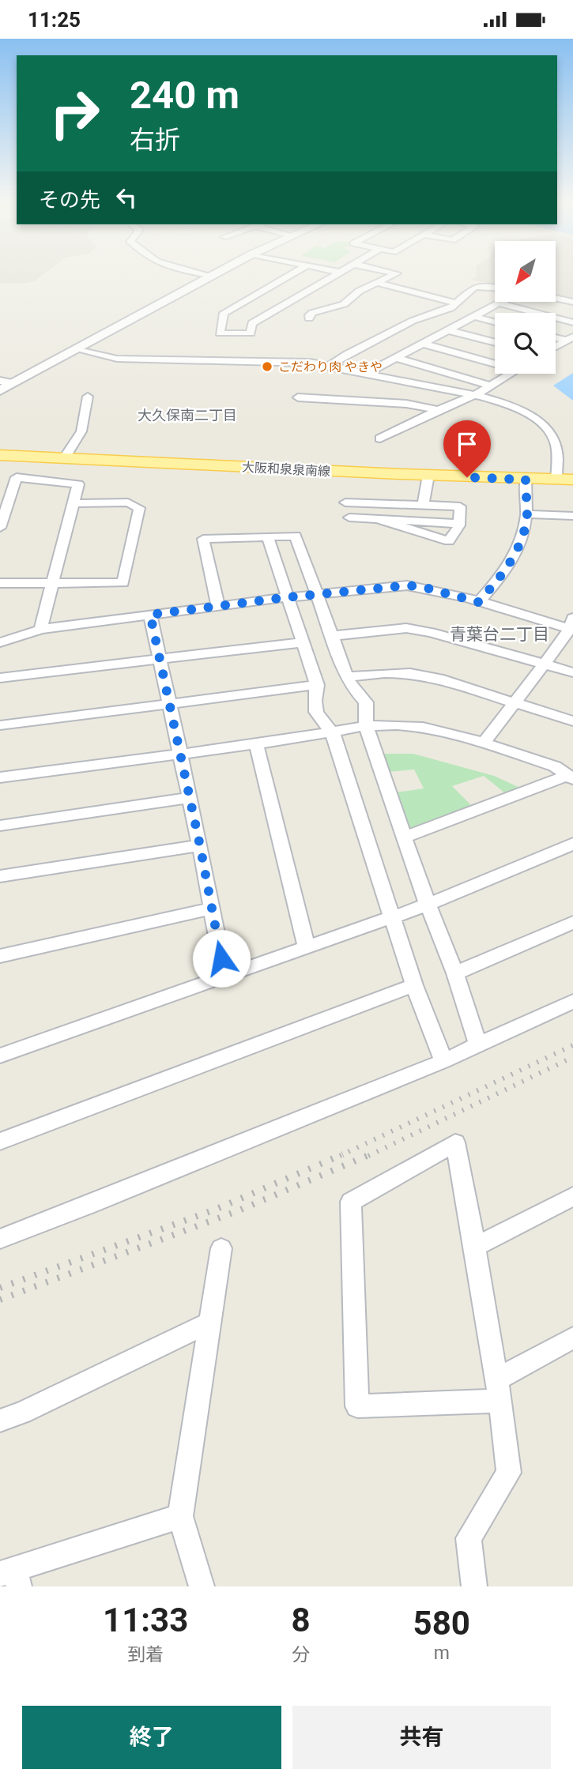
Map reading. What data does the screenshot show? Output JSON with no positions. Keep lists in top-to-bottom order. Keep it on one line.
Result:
{"streets":{"main road":["大阪和泉泉南線"]},"districts":["大久保南二丁目","青葉台二丁目"],"places":["こだわり肉 やきや"],"north":"bottom left","page":{"status":"11:25","turn":["240 m","右折"],"then":"その先","eta":["11:33","到着","8","分","580","m"],"buttons":["終了","共有"]}}
